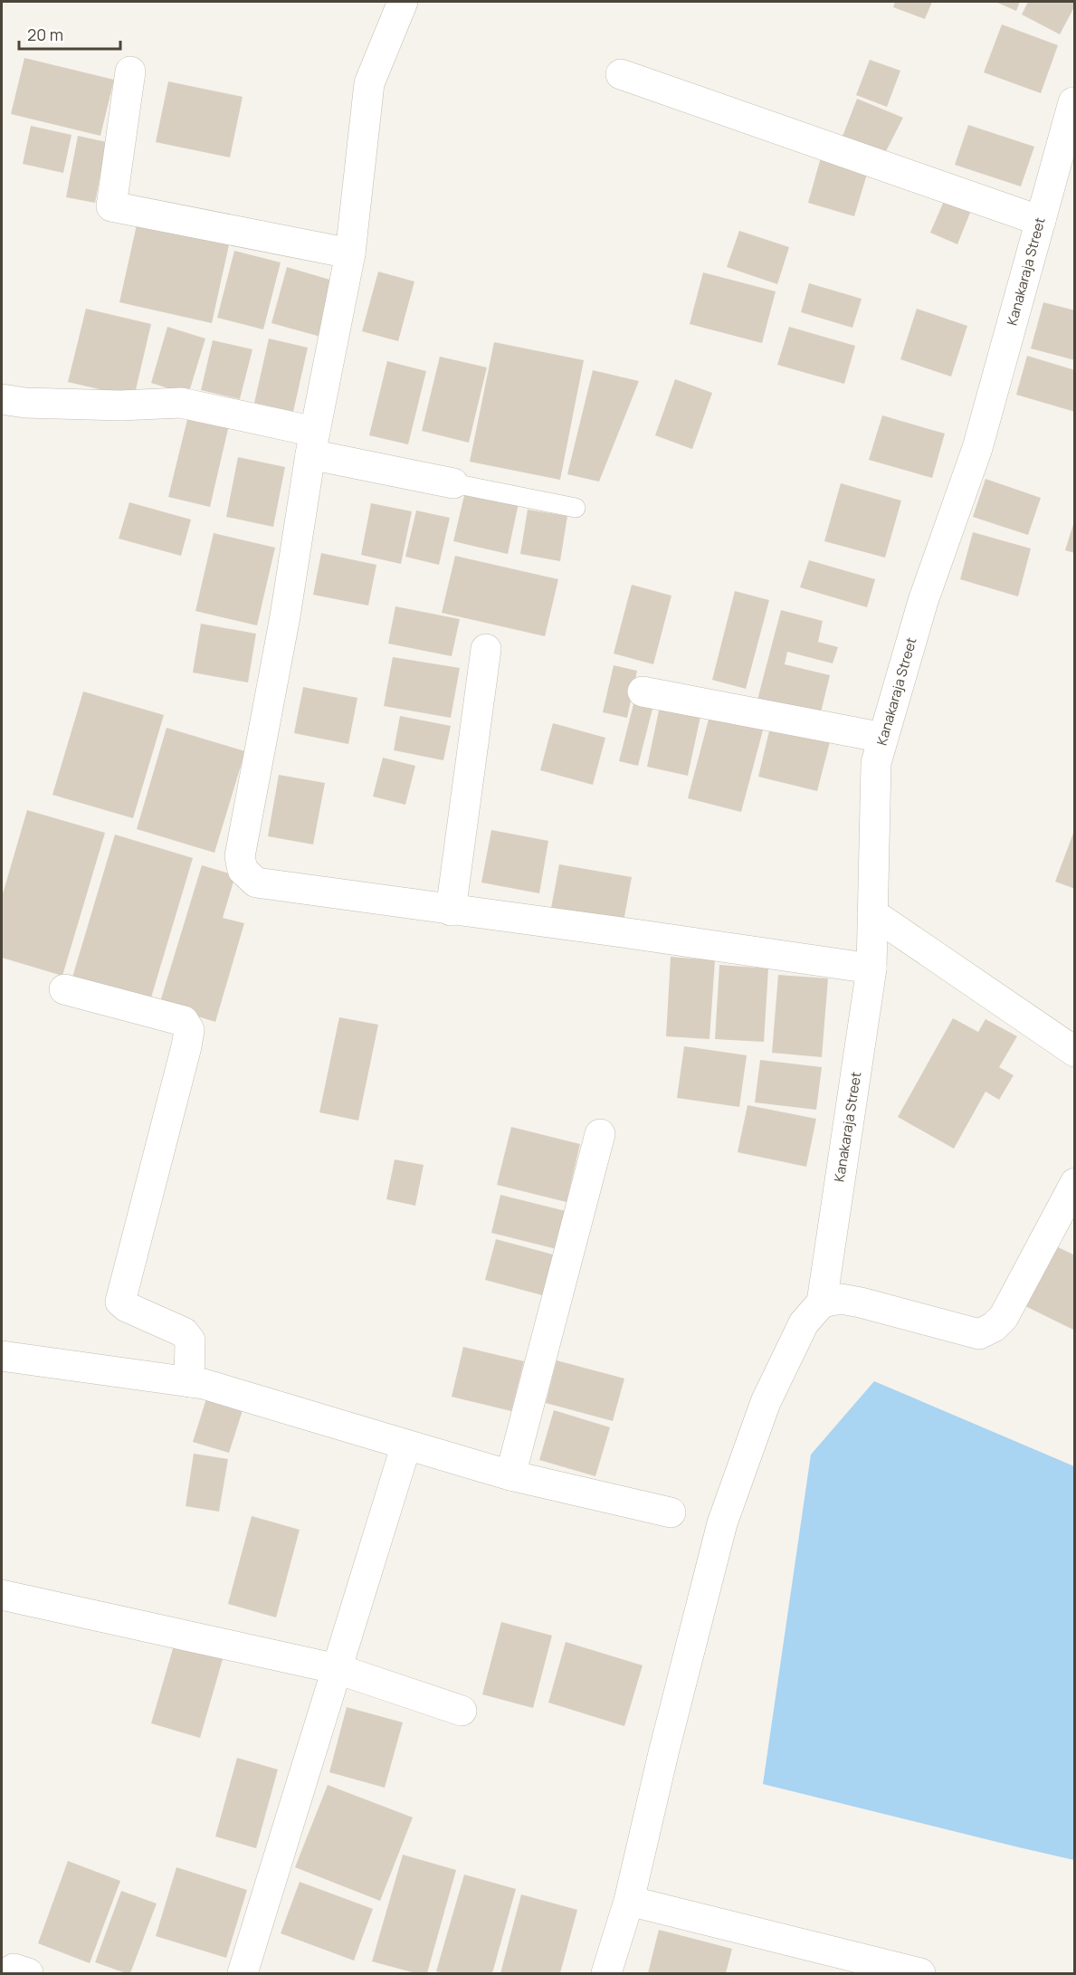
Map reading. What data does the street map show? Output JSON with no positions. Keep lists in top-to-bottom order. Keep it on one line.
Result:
{"streets":{"street":["Kanakaraja Street"]},"scale_bar":"20 m"}
